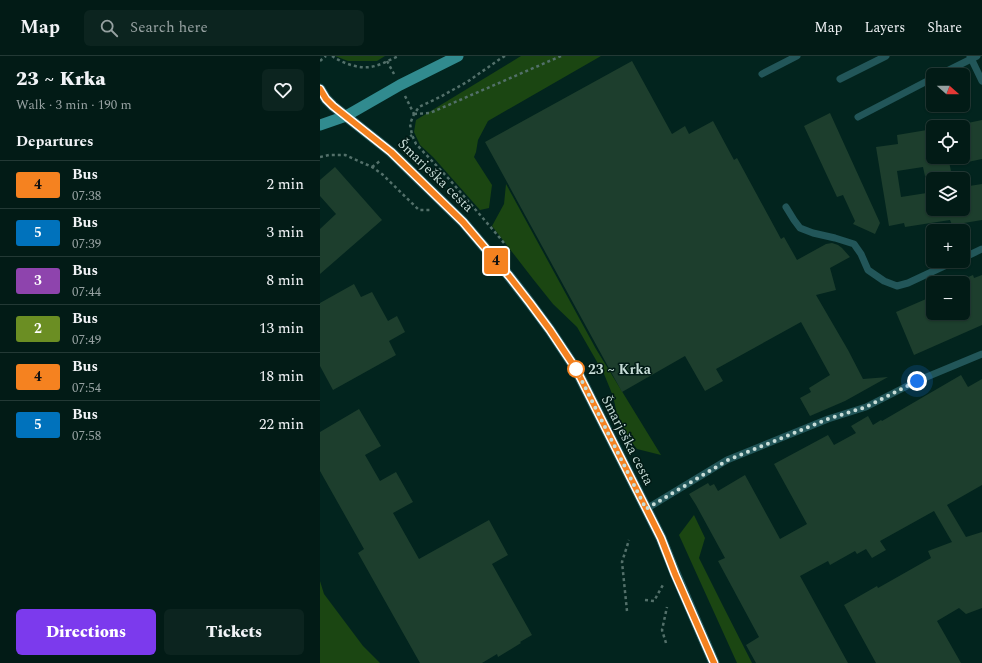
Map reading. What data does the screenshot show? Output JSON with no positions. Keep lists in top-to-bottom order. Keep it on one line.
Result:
{"streets":{"street":["Šmarješka cesta"]},"places":["23 ~ Krka"],"lines":["bus line 4"],"north":"right","page":{"header":"Map","search":"Search here","nav":["Map","Layers","Share"],"heading":[["23 ~ Krka","Walk · 3 min · 190 m"],"Departures"],"on_map":"4","map_buttons":["+","−"],"list":[{"mark":"4","name":"Bus","note":"07:38","value":"2 min"},{"mark":"5","name":"Bus","note":"07:39","value":"3 min"},{"mark":"3","name":"Bus","note":"07:44","value":"8 min"},{"mark":"2","name":"Bus","note":"07:49","value":"13 min"},{"mark":"4","name":"Bus","note":"07:54","value":"18 min"},{"mark":"5","name":"Bus","note":"07:58","value":"22 min"}],"buttons":["Directions","Tickets"]}}
